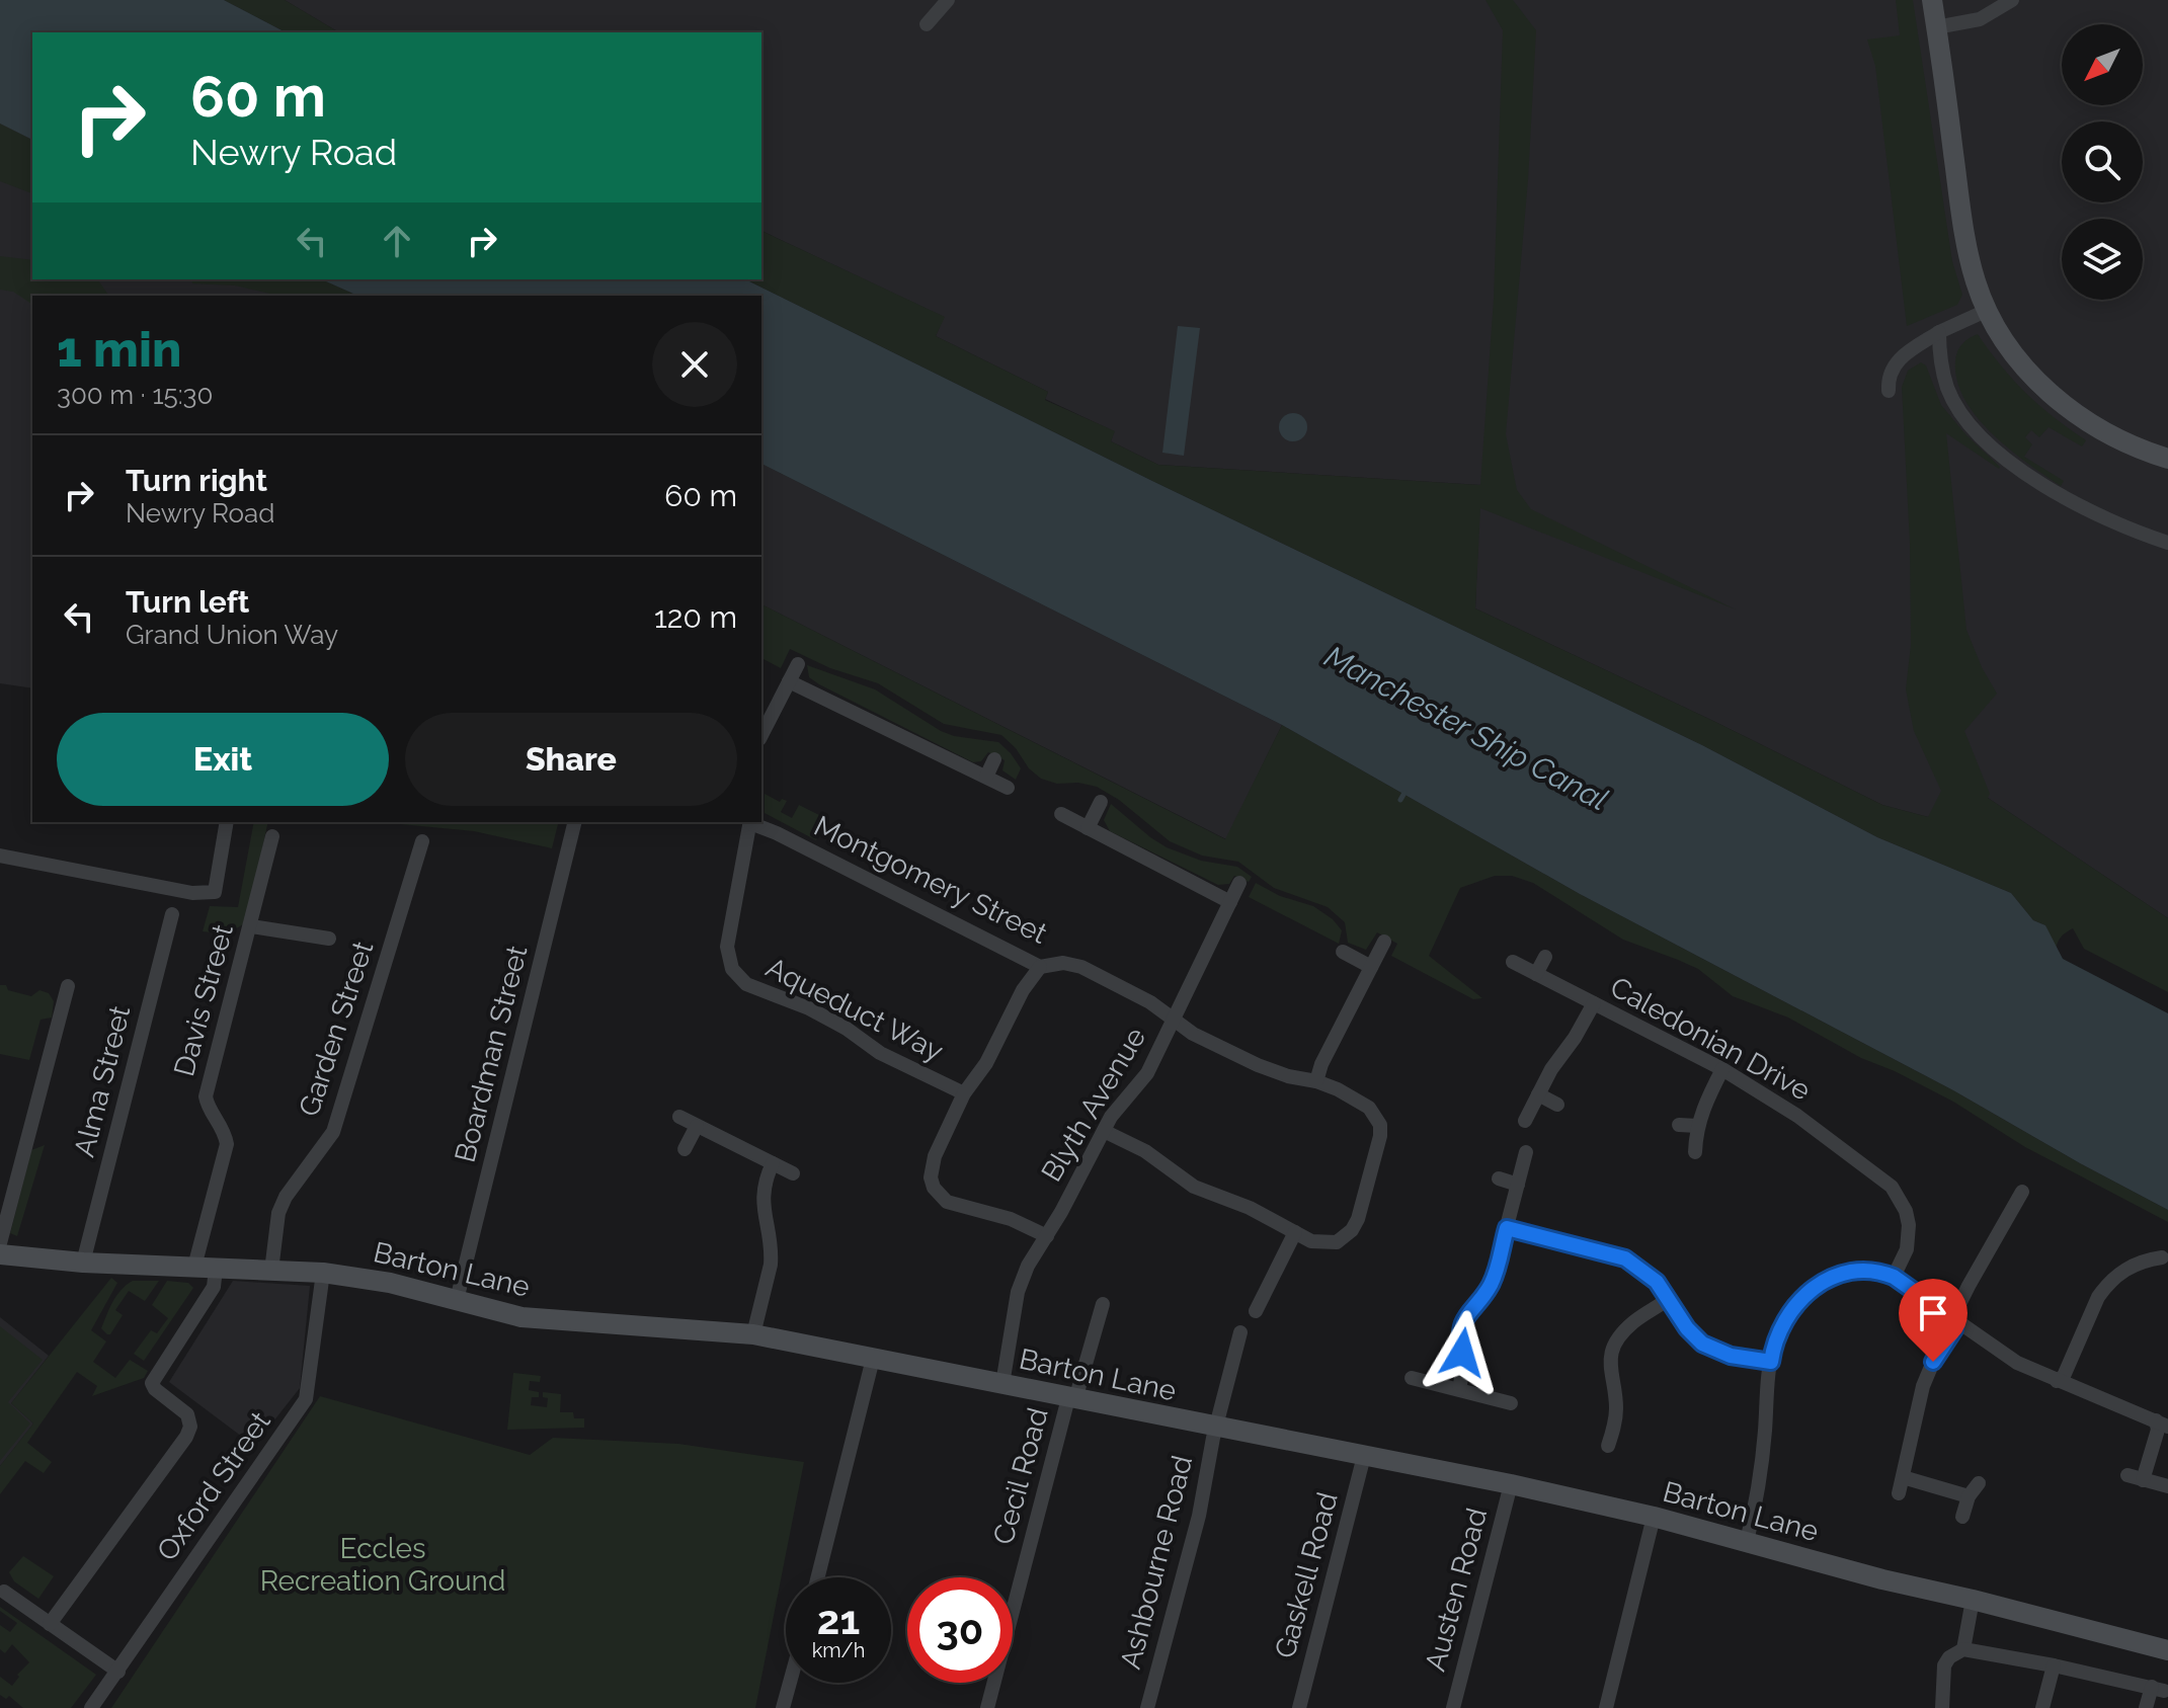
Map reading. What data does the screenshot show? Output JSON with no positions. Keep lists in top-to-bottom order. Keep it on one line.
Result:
{"streets":{"main road":["Barton Lane"],"street":["Montgomery Street","Davis Street","Aqueduct Way","Garden Street","Caledonian Drive","Boardman Street","Alma Street","Blyth Avenue","Cecil Road","Oxford Street","Ashbourne Road","Gaskell Road","Austen Road"]},"crossings":[["Montgomery Street","Aqueduct Way"],["Montgomery Street","Blyth Avenue"],["Davis Street","Barton Lane"],["Garden Street","Barton Lane"],["Boardman Street","Barton Lane"],["Alma Street","Barton Lane"],["Blyth Avenue","Barton Lane"],["Barton Lane","Cecil Road"],["Barton Lane","Oxford Street"],["Barton Lane","Ashbourne Road"],["Barton Lane","Gaskell Road"],["Barton Lane","Austen Road"]],"water":["Manchester Ship Canal"],"parks":["Eccles Recreation Ground"],"north":"bottom left","page":{"turn":["60 m","Newry Road"],"heading":["1 min","300 m · 15:30"],"list":[{"name":"Turn right","note":"Newry Road","value":"60 m"},{"name":"Turn left","note":"Grand Union Way","value":"120 m"}],"buttons":["Exit","Share"],"speed":"21 km/h","limit":"30"}}
